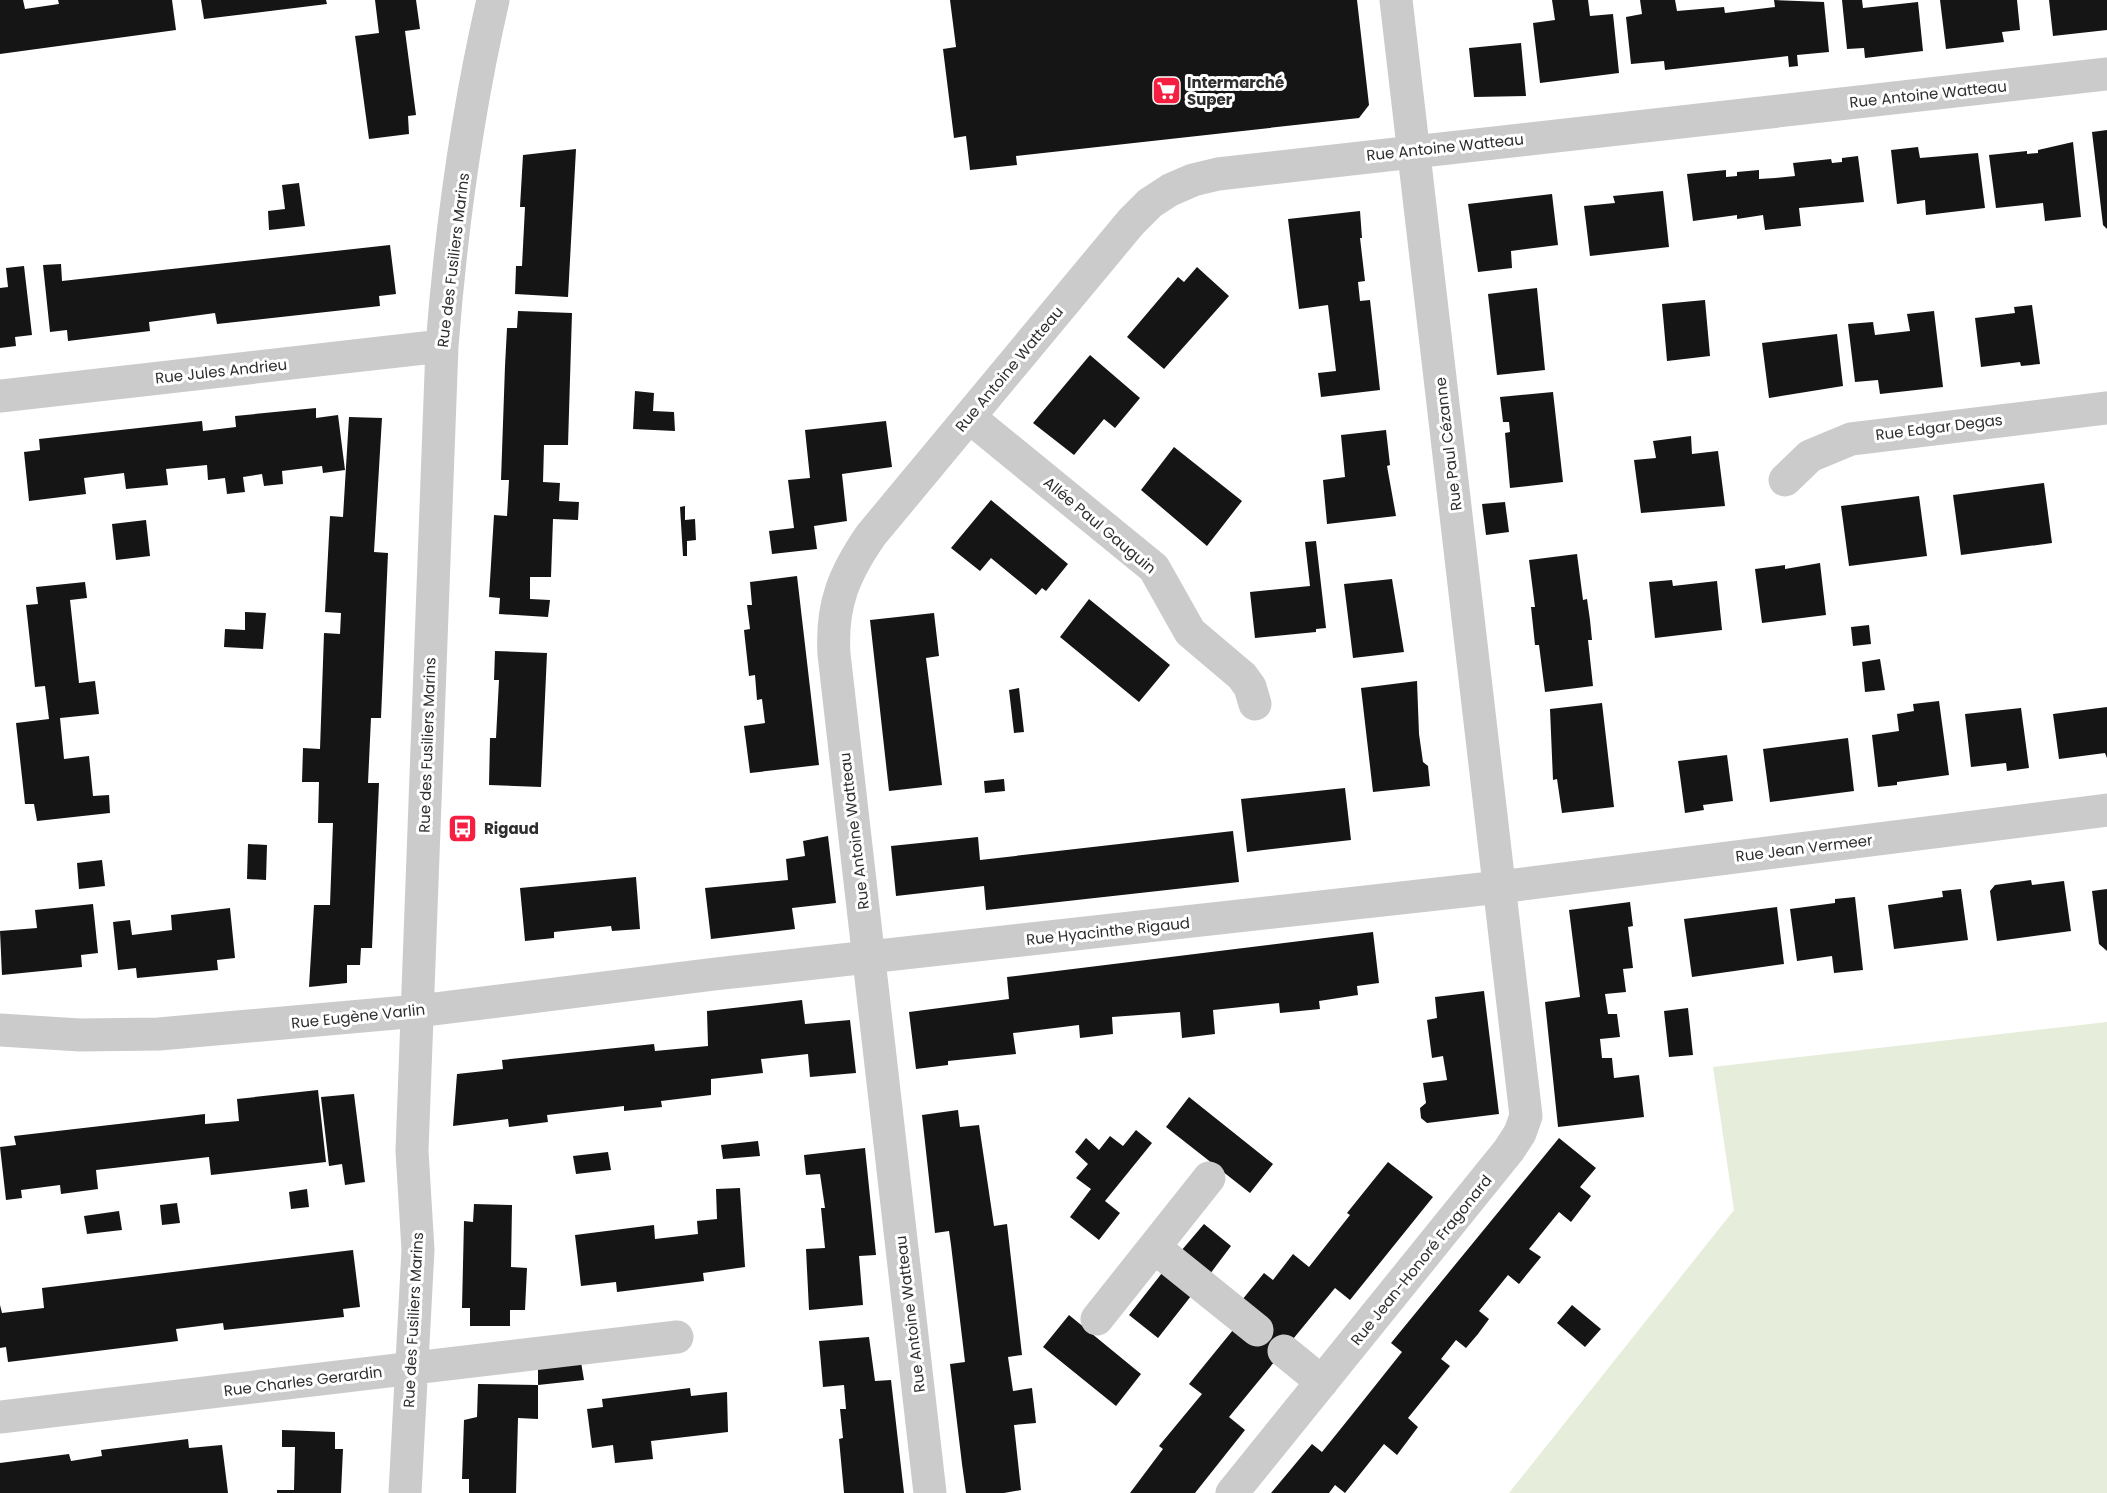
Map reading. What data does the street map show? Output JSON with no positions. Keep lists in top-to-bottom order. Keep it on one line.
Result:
{"streets":{"street":["Rue Antoine Watteau","Rue des Fusiliers Marins","Rue Jules Andrieu","Rue Edgar Degas","Rue Paul Cézanne","Allée Paul Gauguin","Rue Jean Vermeer","Rue Hyacinthe Rigaud","Rue Eugène Varlin","Rue Jean-Honoré Fragonard","Rue Charles Gerardin"]},"crossings":[["Rue Antoine Watteau","Rue Paul Cézanne"],["Rue Antoine Watteau","Allée Paul Gauguin"],["Rue Antoine Watteau","Rue Hyacinthe Rigaud"],["Rue des Fusiliers Marins","Rue Jules Andrieu"],["Rue des Fusiliers Marins","Rue Eugène Varlin"],["Rue des Fusiliers Marins","Rue Charles Gerardin"],["Rue Paul Cézanne","Rue Jean Vermeer"],["Rue Paul Cézanne","Rue Hyacinthe Rigaud"],["Rue Paul Cézanne","Rue Jean-Honoré Fragonard"],["Rue Jean Vermeer","Rue Hyacinthe Rigaud"],["Rue Hyacinthe Rigaud","Rue Eugène Varlin"]],"places":{"supermarket":["Intermarché Super"],"bus stop":["Rigaud"]}}
